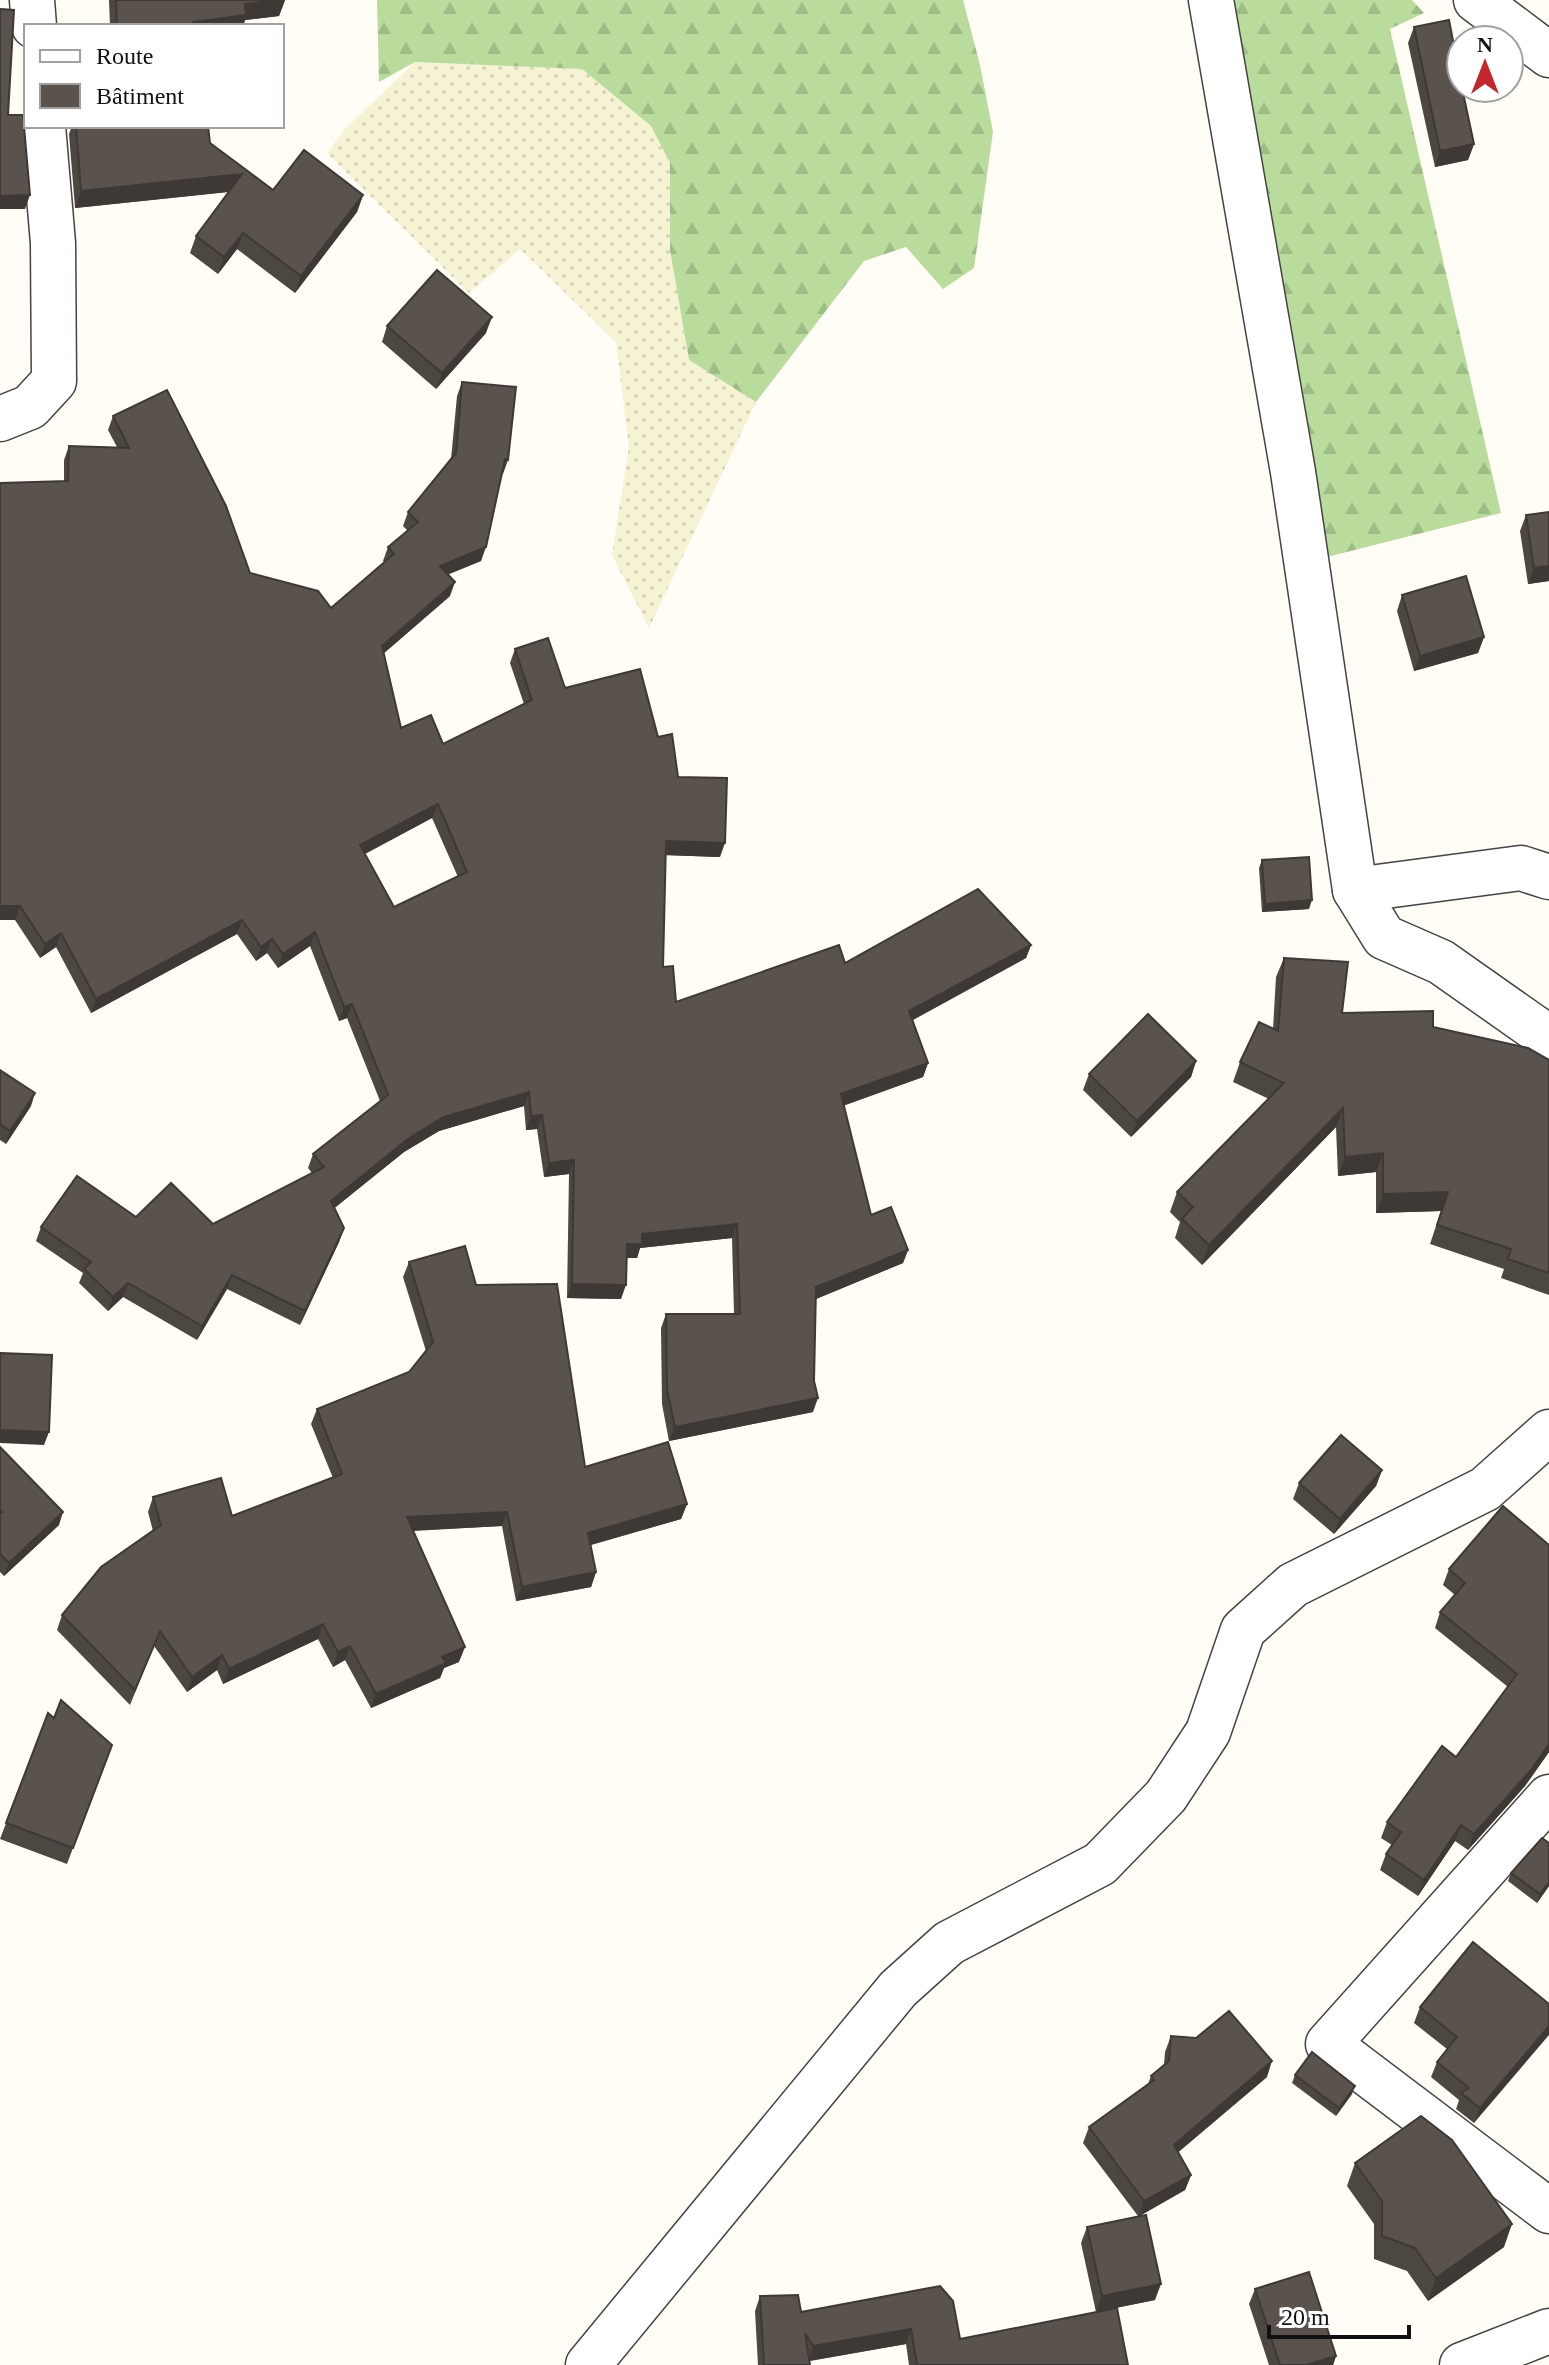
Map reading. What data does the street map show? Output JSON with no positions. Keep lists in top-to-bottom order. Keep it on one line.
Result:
{"legend":["Route","Bâtiment"],"scale_bar":"20 m","north":"top"}
